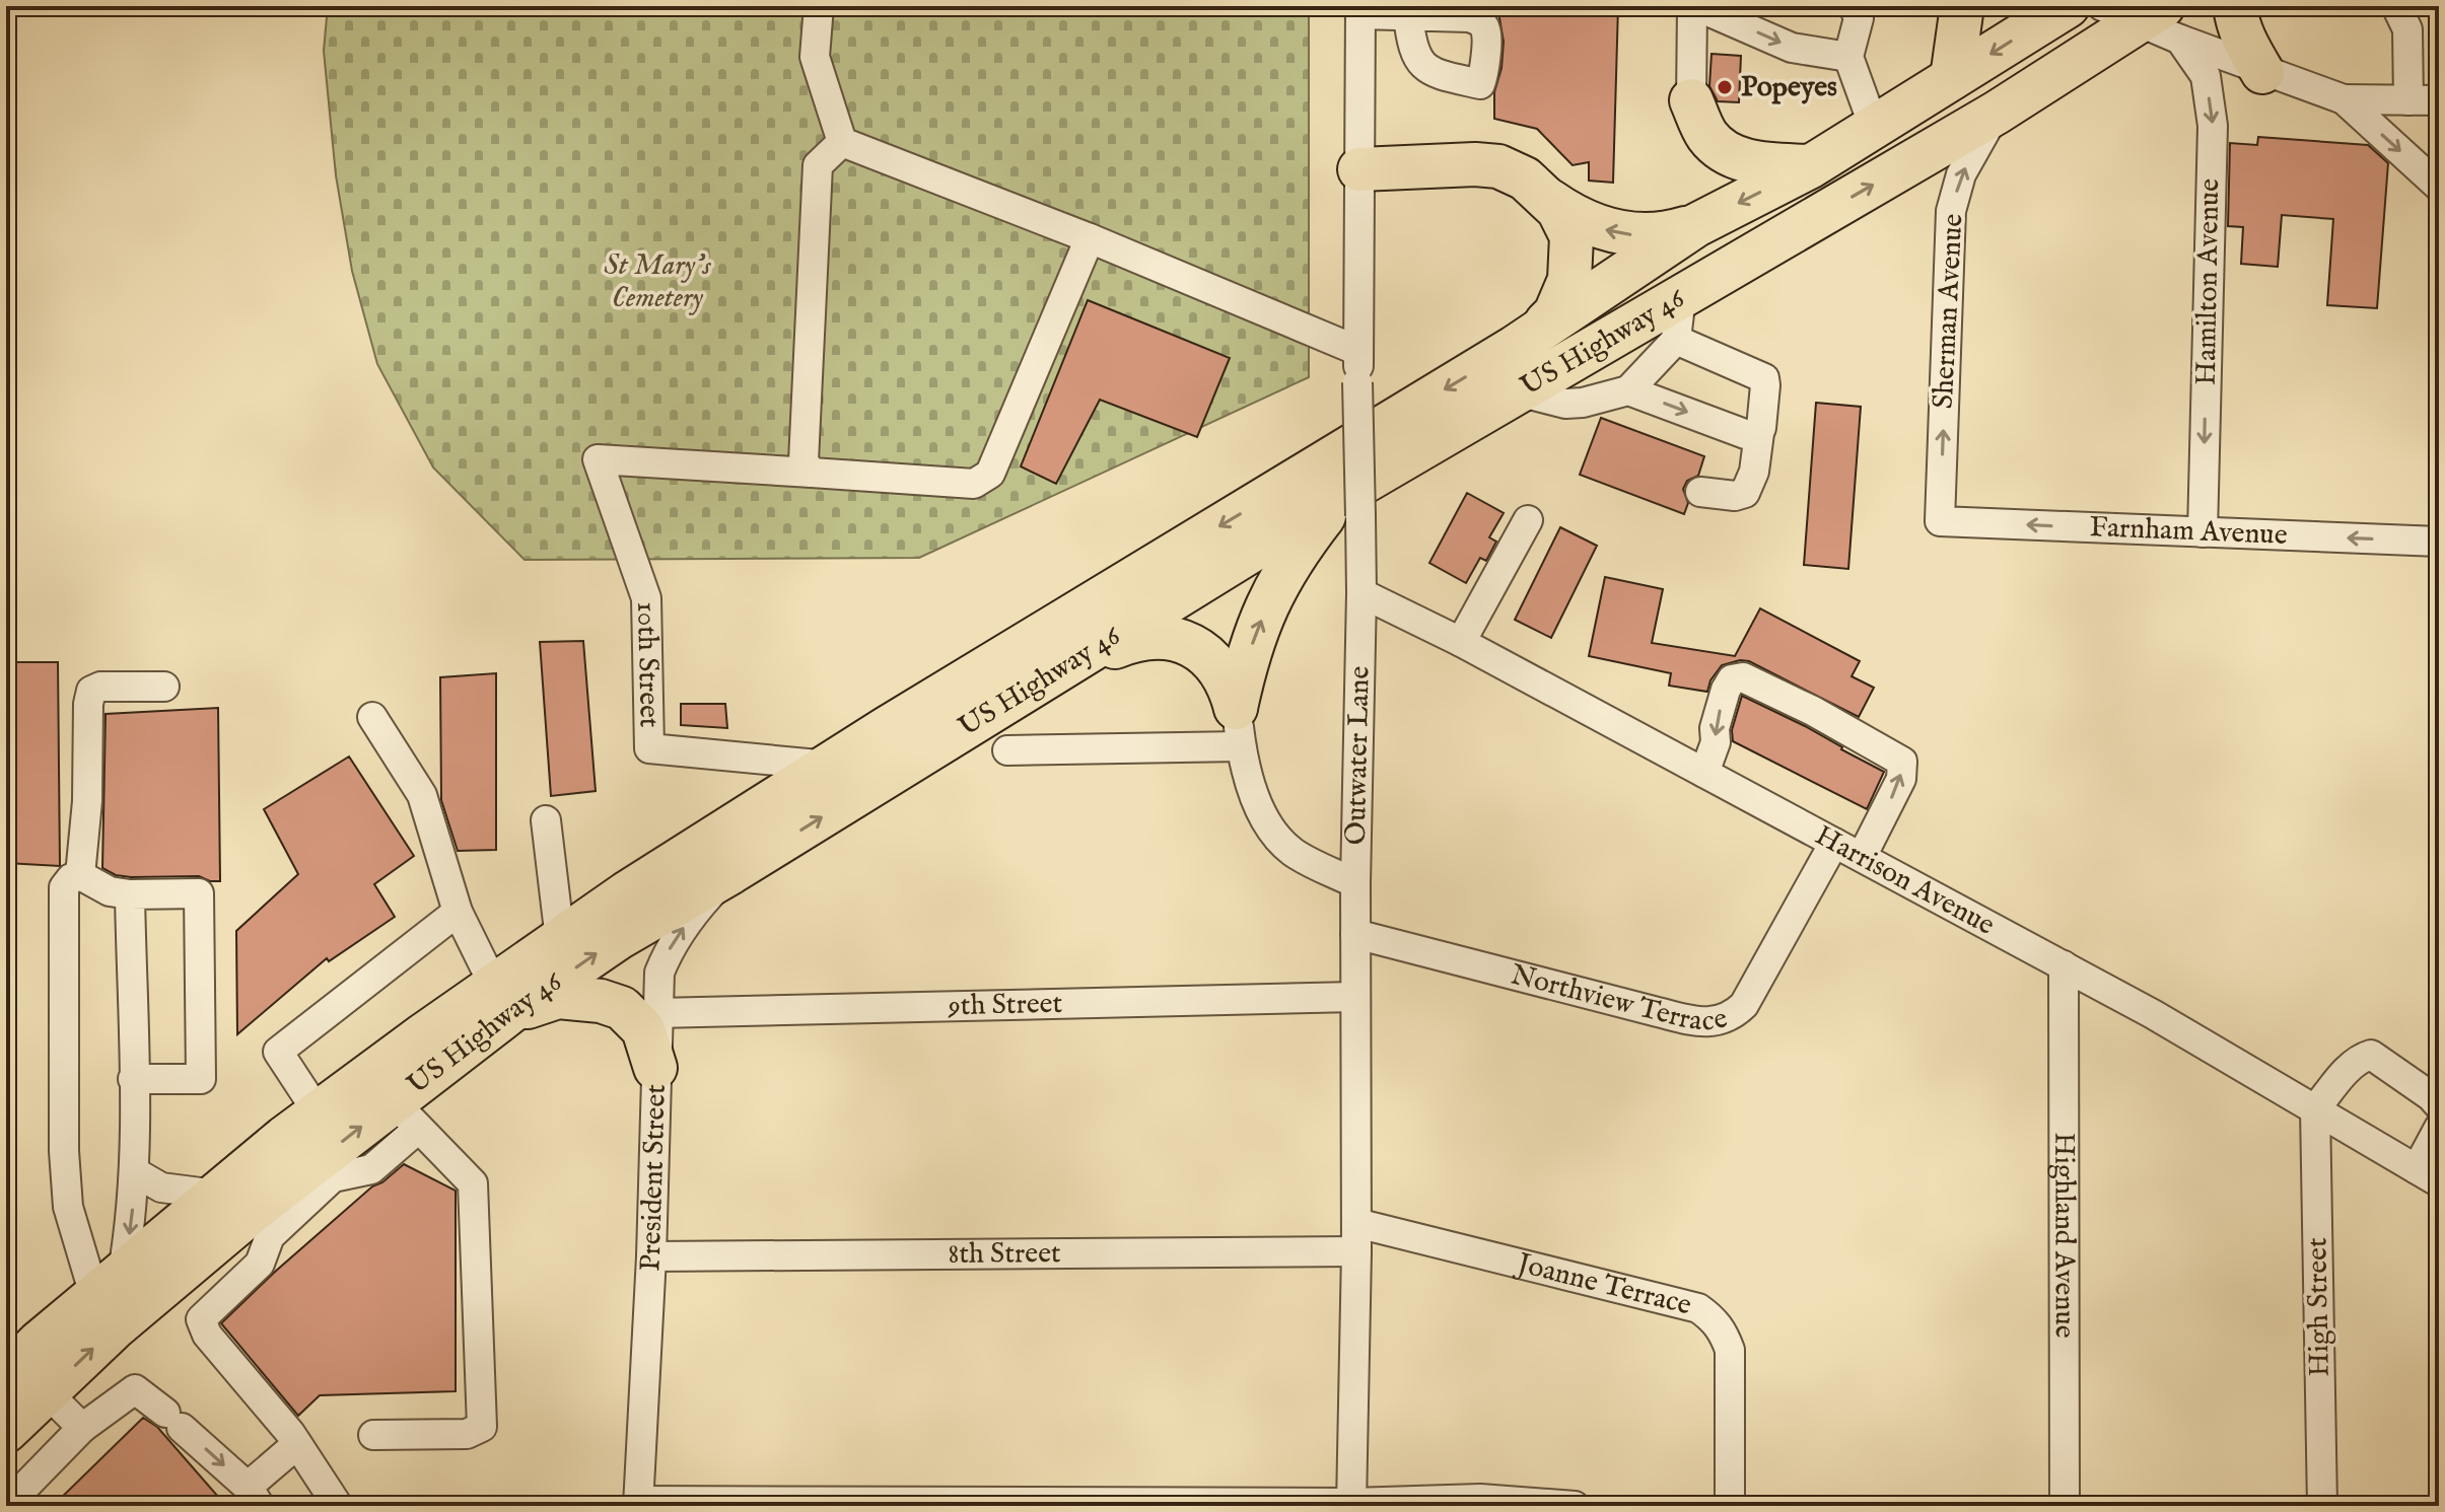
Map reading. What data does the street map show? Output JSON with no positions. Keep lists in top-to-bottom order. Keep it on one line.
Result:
{"streets":{"highway":["US Highway 46"],"street":["Hamilton Avenue","Sherman Avenue","Farnham Avenue","10th Street","Outwater Lane","Harrison Avenue","Northview Terrace","9th Street","President Street","Highland Avenue","8th Street","Joanne Terrace","High Street"]},"crossings":[["Hamilton Avenue","US Highway 46"],["Hamilton Avenue","Farnham Avenue"],["Sherman Avenue","US Highway 46"],["Sherman Avenue","Farnham Avenue"],["US Highway 46","10th Street"],["US Highway 46","Outwater Lane"],["US Highway 46","President Street"],["Outwater Lane","Harrison Avenue"],["Outwater Lane","Northview Terrace"],["Outwater Lane","9th Street"],["Outwater Lane","8th Street"],["Outwater Lane","Joanne Terrace"],["Harrison Avenue","Northview Terrace"],["Harrison Avenue","Highland Avenue"],["Harrison Avenue","High Street"],["9th Street","President Street"],["President Street","8th Street"]],"one_way":["Hamilton Avenue","Sherman Avenue","Farnham Avenue"],"parks":["St Mary's Cemetery"],"places":["Popeyes"]}
